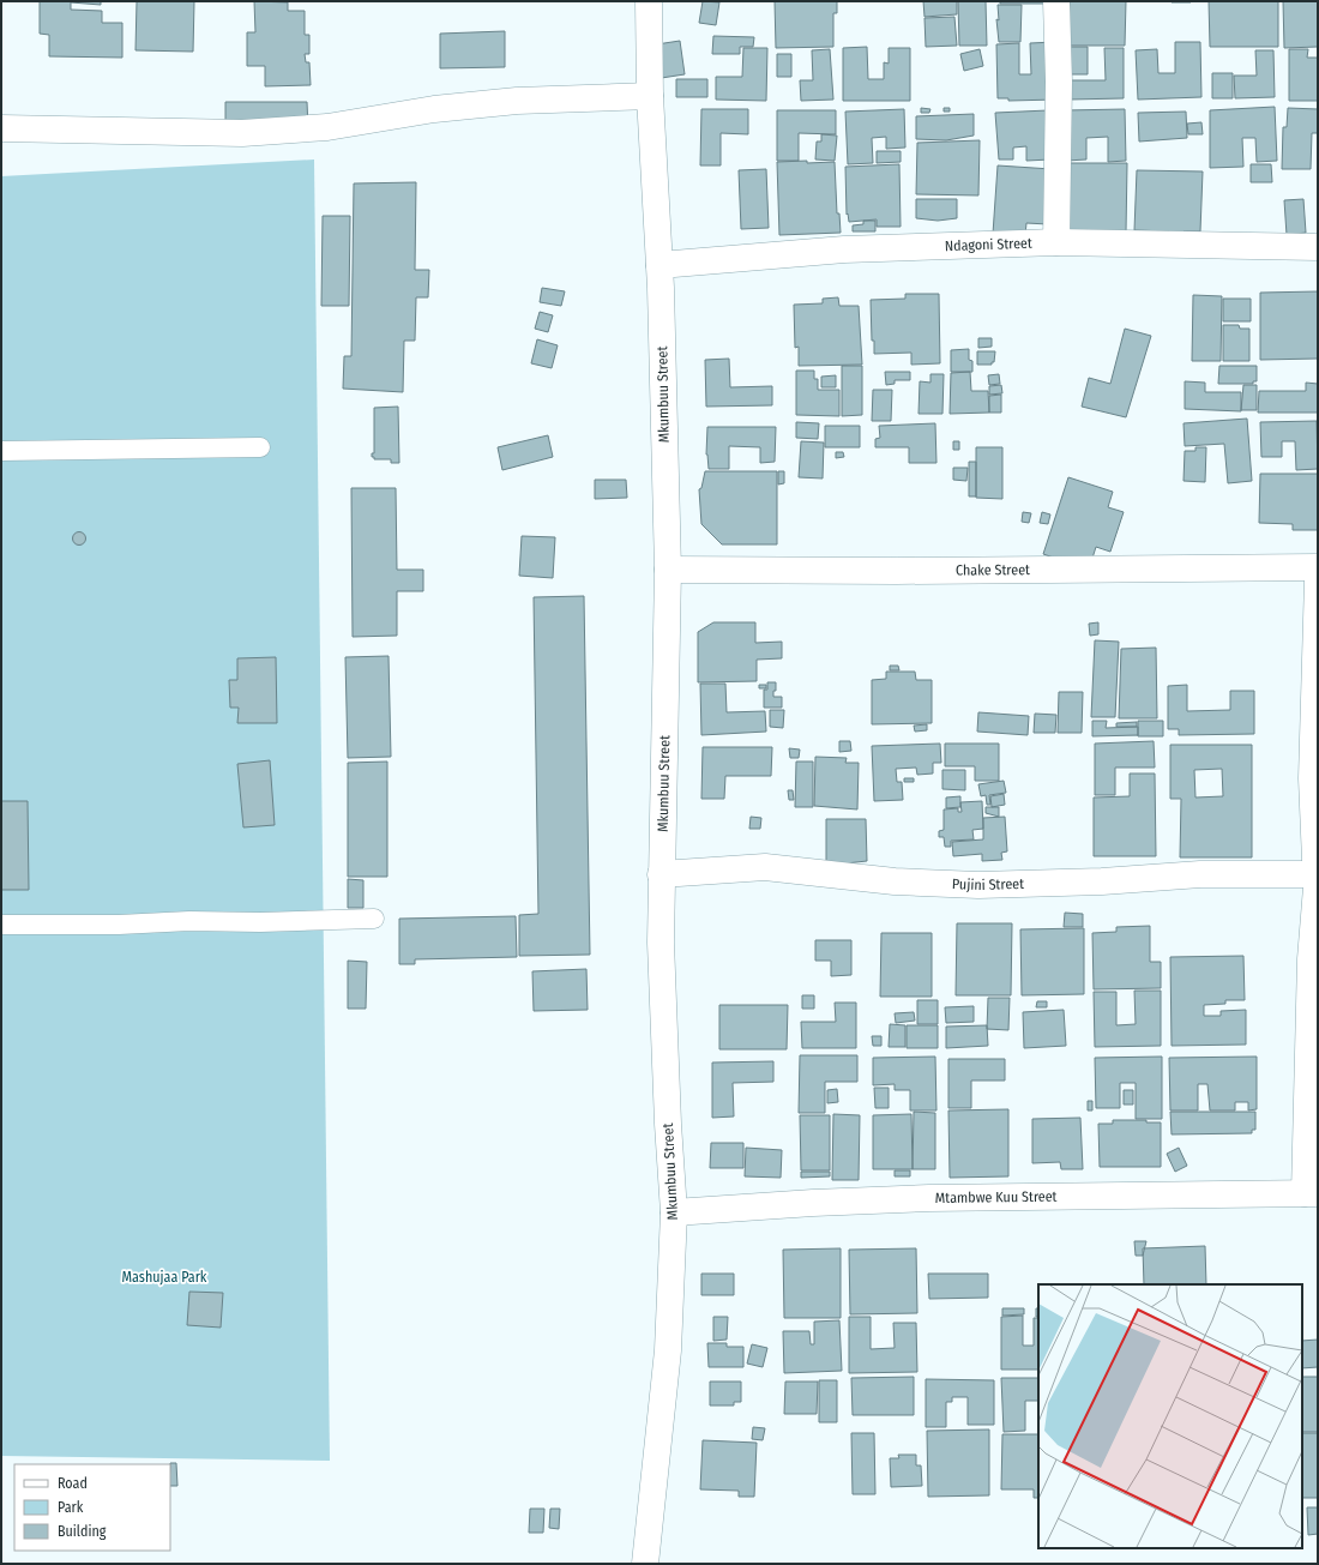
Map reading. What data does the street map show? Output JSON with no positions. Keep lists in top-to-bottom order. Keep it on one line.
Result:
{"streets":{"street":["Ndagoni Street","Mkumbuu Street","Chake Street","Pujini Street","Mtambwe Kuu Street"]},"crossings":[["Ndagoni Street","Mkumbuu Street"],["Mkumbuu Street","Chake Street"],["Mkumbuu Street","Pujini Street"],["Mkumbuu Street","Mtambwe Kuu Street"]],"parks":["Mashujaa Park"],"legend":["Road","Park","Building"]}
